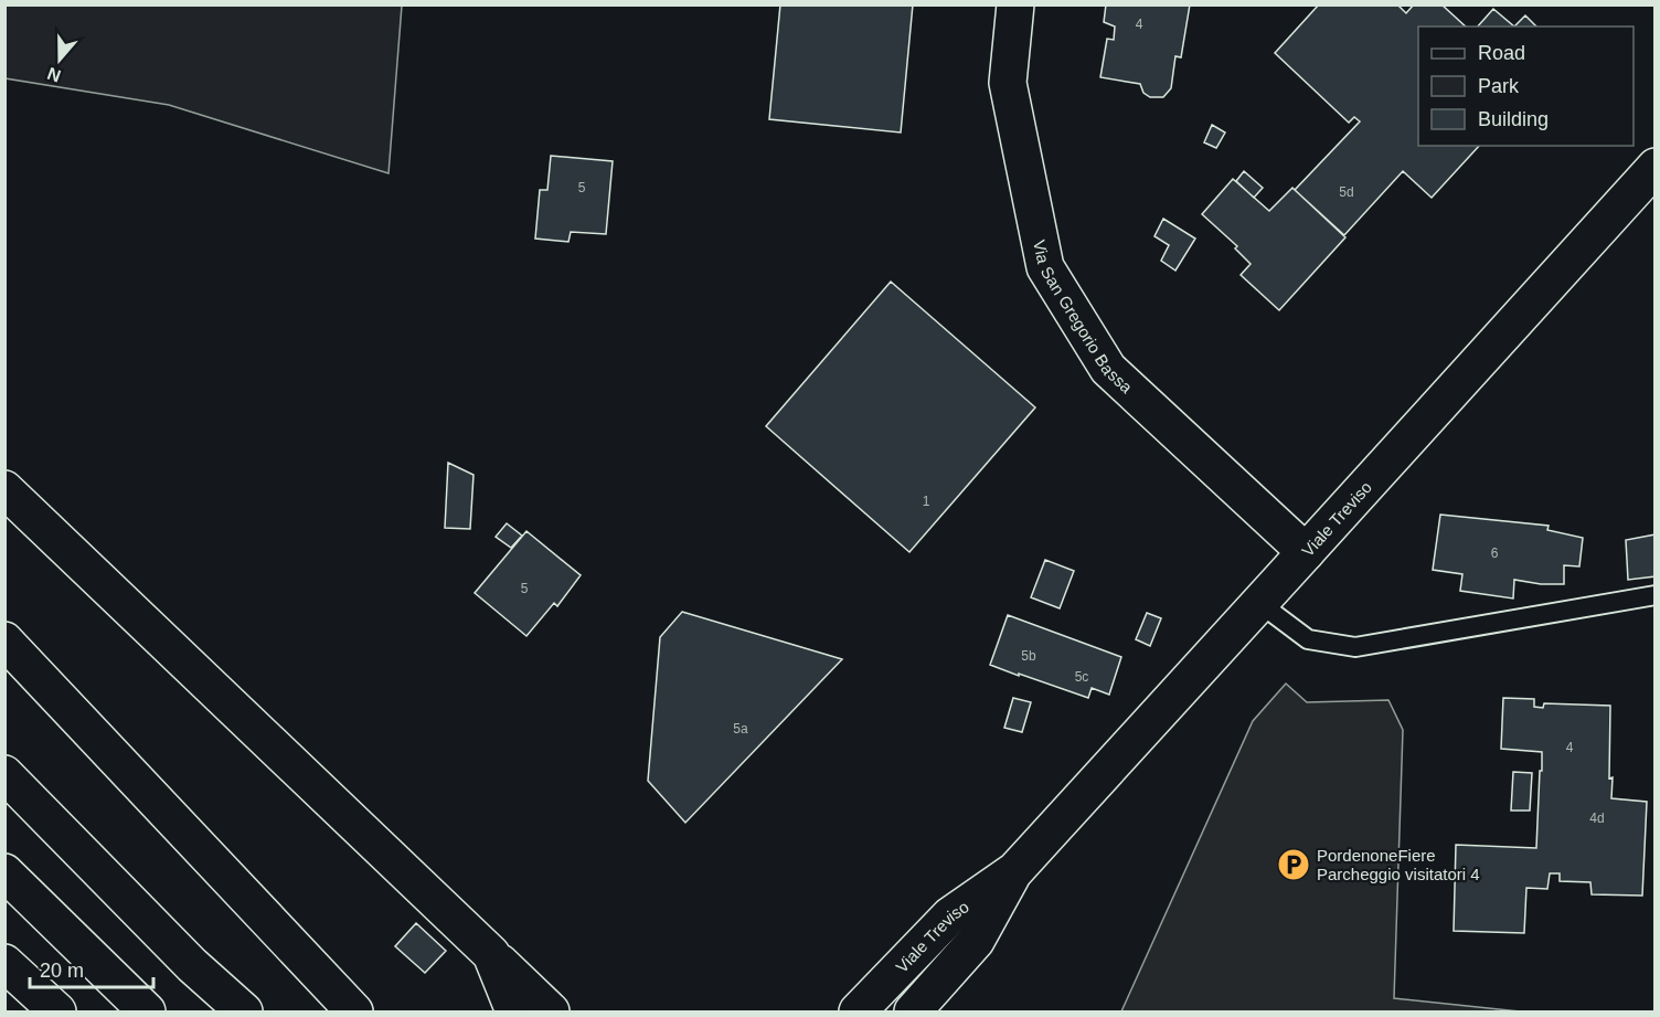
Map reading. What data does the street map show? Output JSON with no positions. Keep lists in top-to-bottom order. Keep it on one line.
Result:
{"streets":{"main road":["Via San Gregorio Bassa","Viale Treviso"]},"crossings":[["Via San Gregorio Bassa","Viale Treviso"]],"places":{"parking":["PordenoneFiere Parcheggio visitatori 4"]},"house_numbers":["4","5","5d","1","6","5","5b","5c","5a","4","4d"],"legend":["Road","Park","Building"],"scale_bar":"20 m","north":"bottom"}
